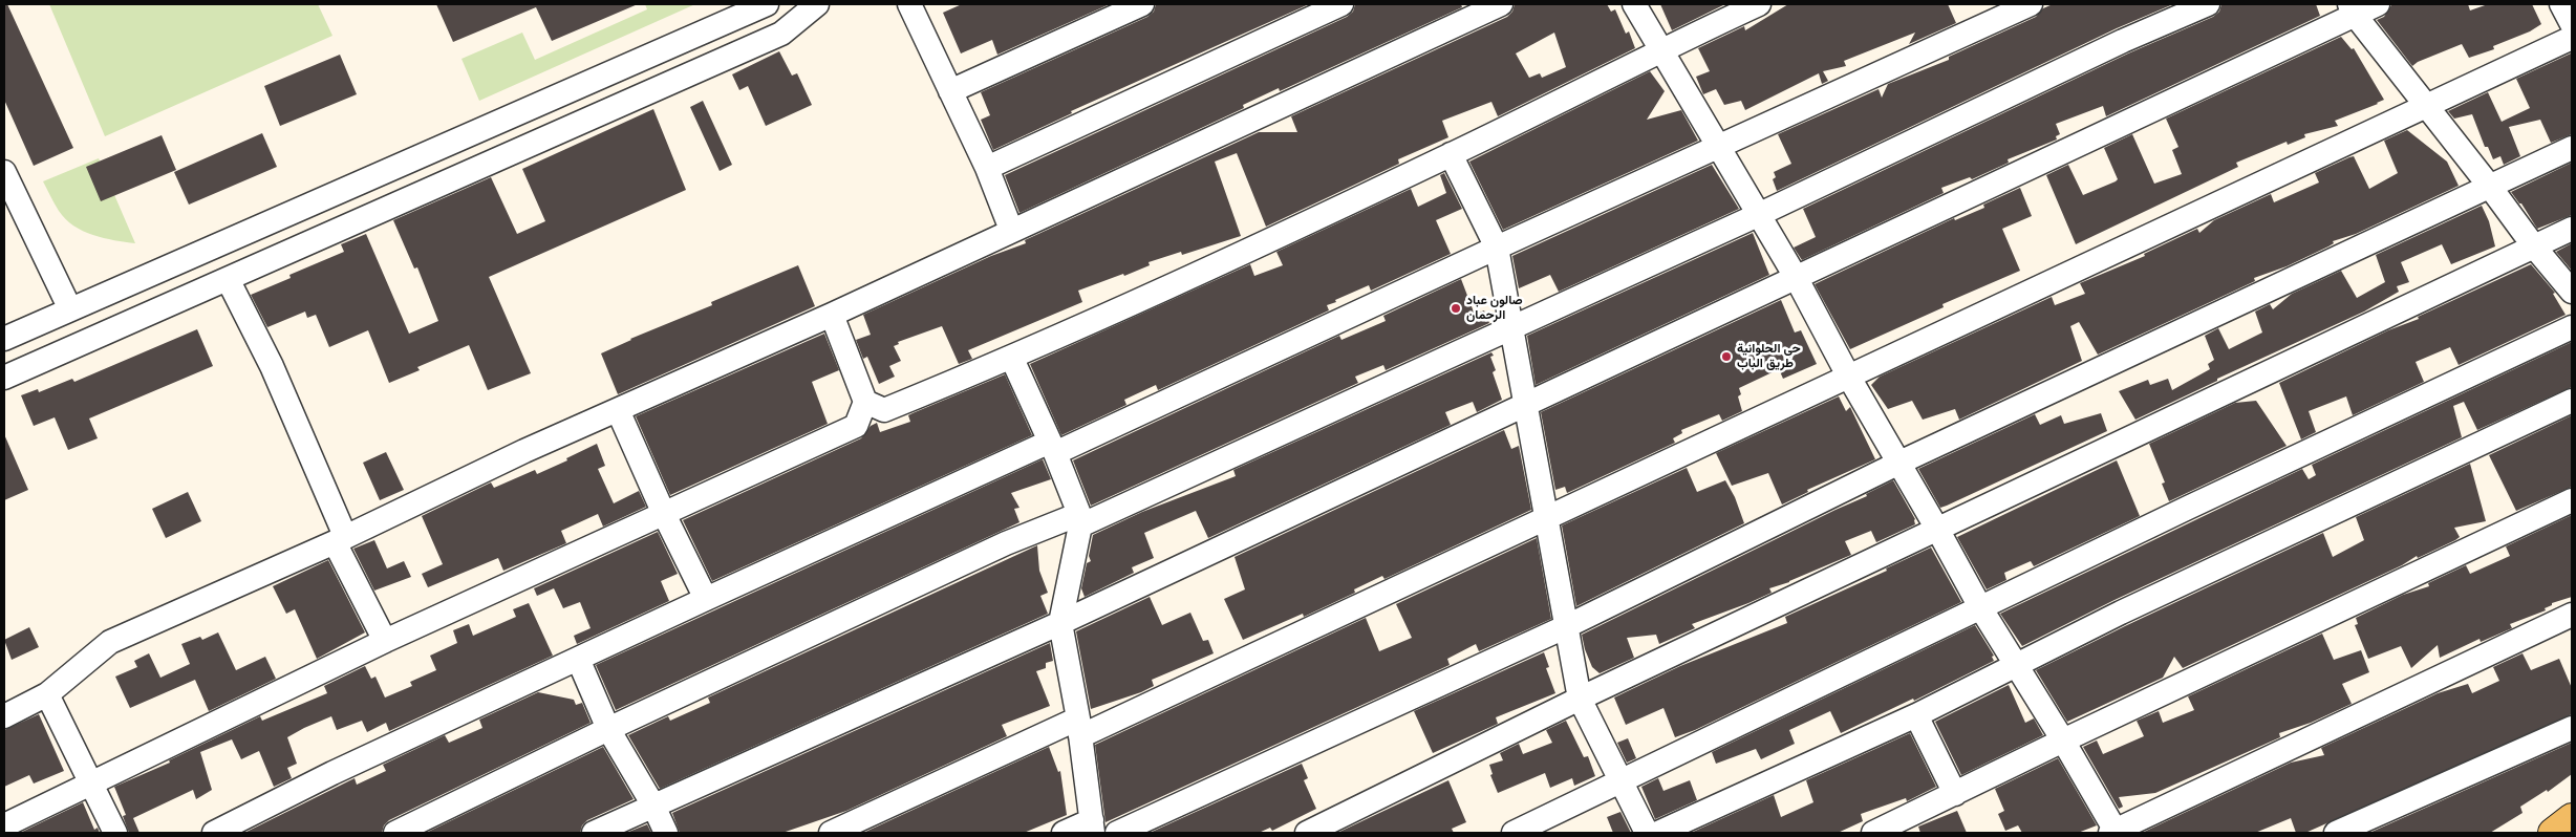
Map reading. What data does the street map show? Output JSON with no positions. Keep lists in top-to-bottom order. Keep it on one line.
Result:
{"places":["صالون عباد الرحمان","حي الحلوانية طريق الباب"]}
